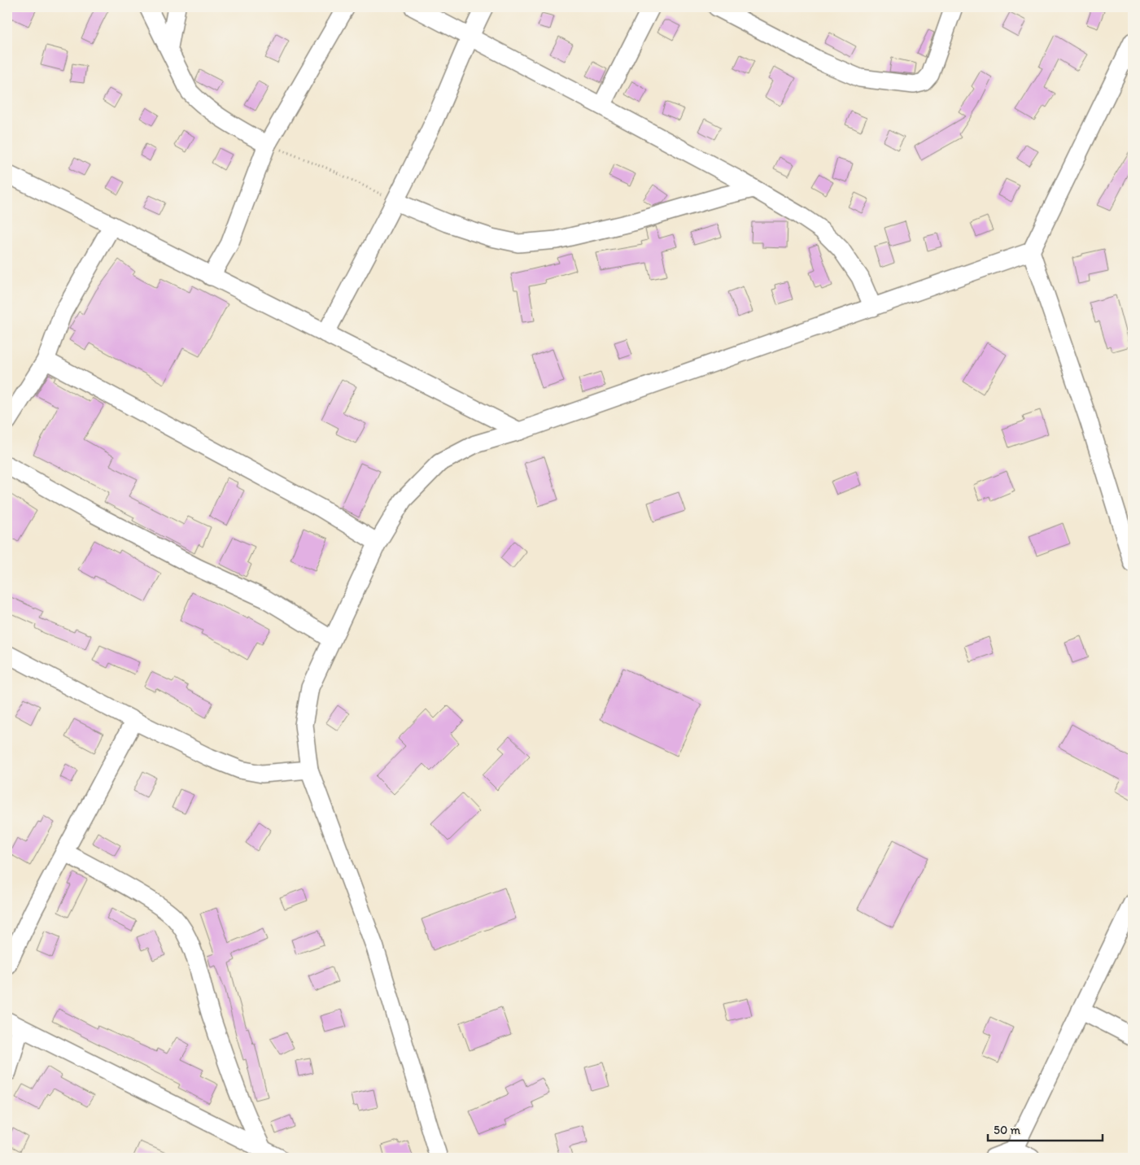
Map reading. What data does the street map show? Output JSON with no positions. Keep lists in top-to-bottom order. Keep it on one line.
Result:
{"scale_bar":"50 m"}
